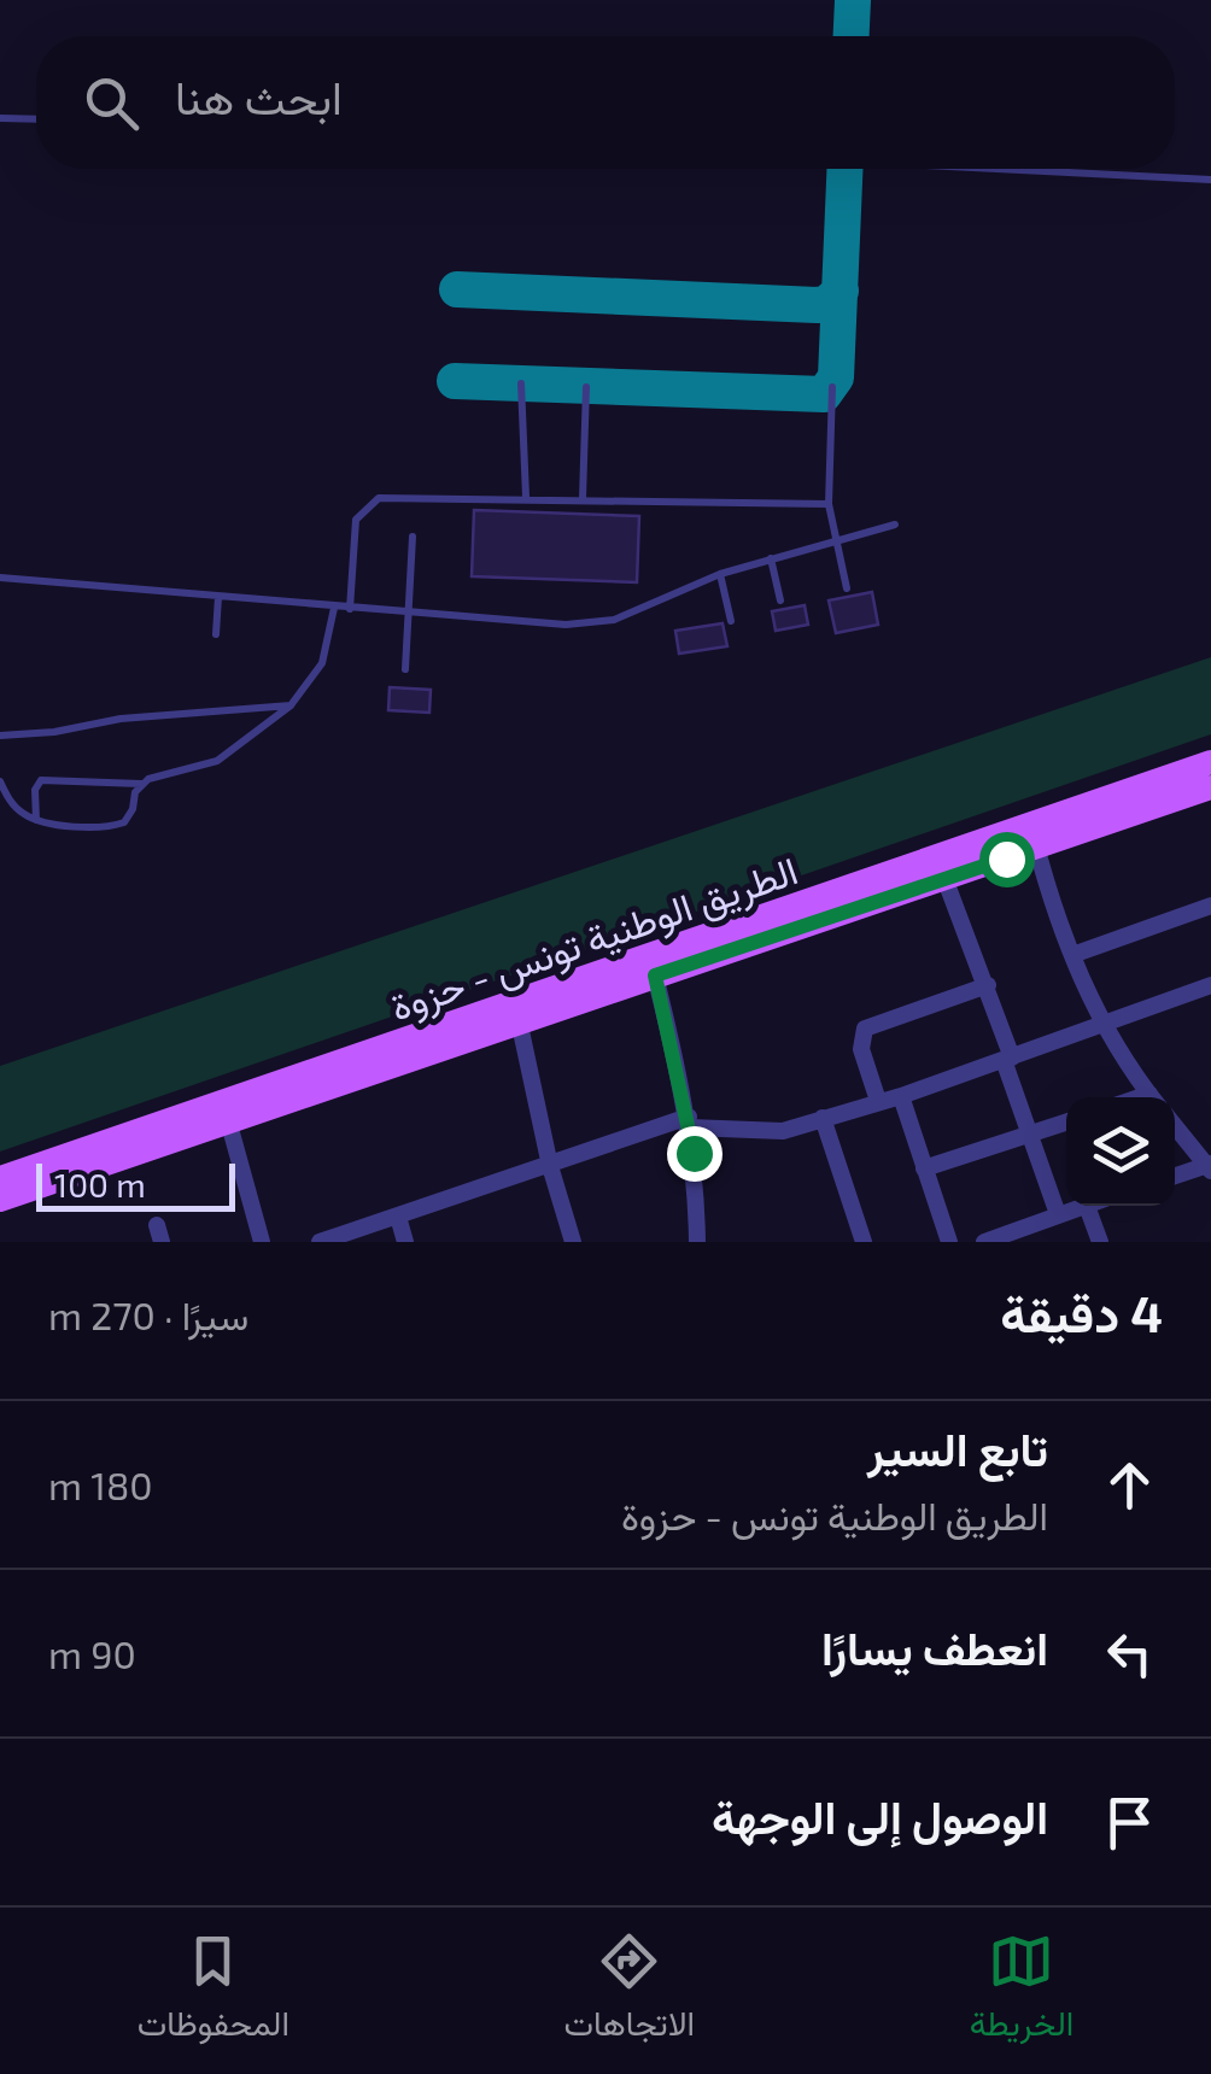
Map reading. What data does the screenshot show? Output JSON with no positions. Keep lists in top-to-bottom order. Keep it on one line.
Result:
{"streets":{"main road":["الطريق الوطنية تونس - حزوة"]},"scale_bar":"100 m","page":{"search":"ابحث هنا","scale":"100 m","heading":["4 دقيقة","سيرًا · 270 m"],"list":[["تابع السير","الطريق الوطنية تونس - حزوة","180 m"],["انعطف يسارًا","90 m"],"الوصول إلى الوجهة"],"nav":["الخريطة","الاتجاهات","المحفوظات"]}}
